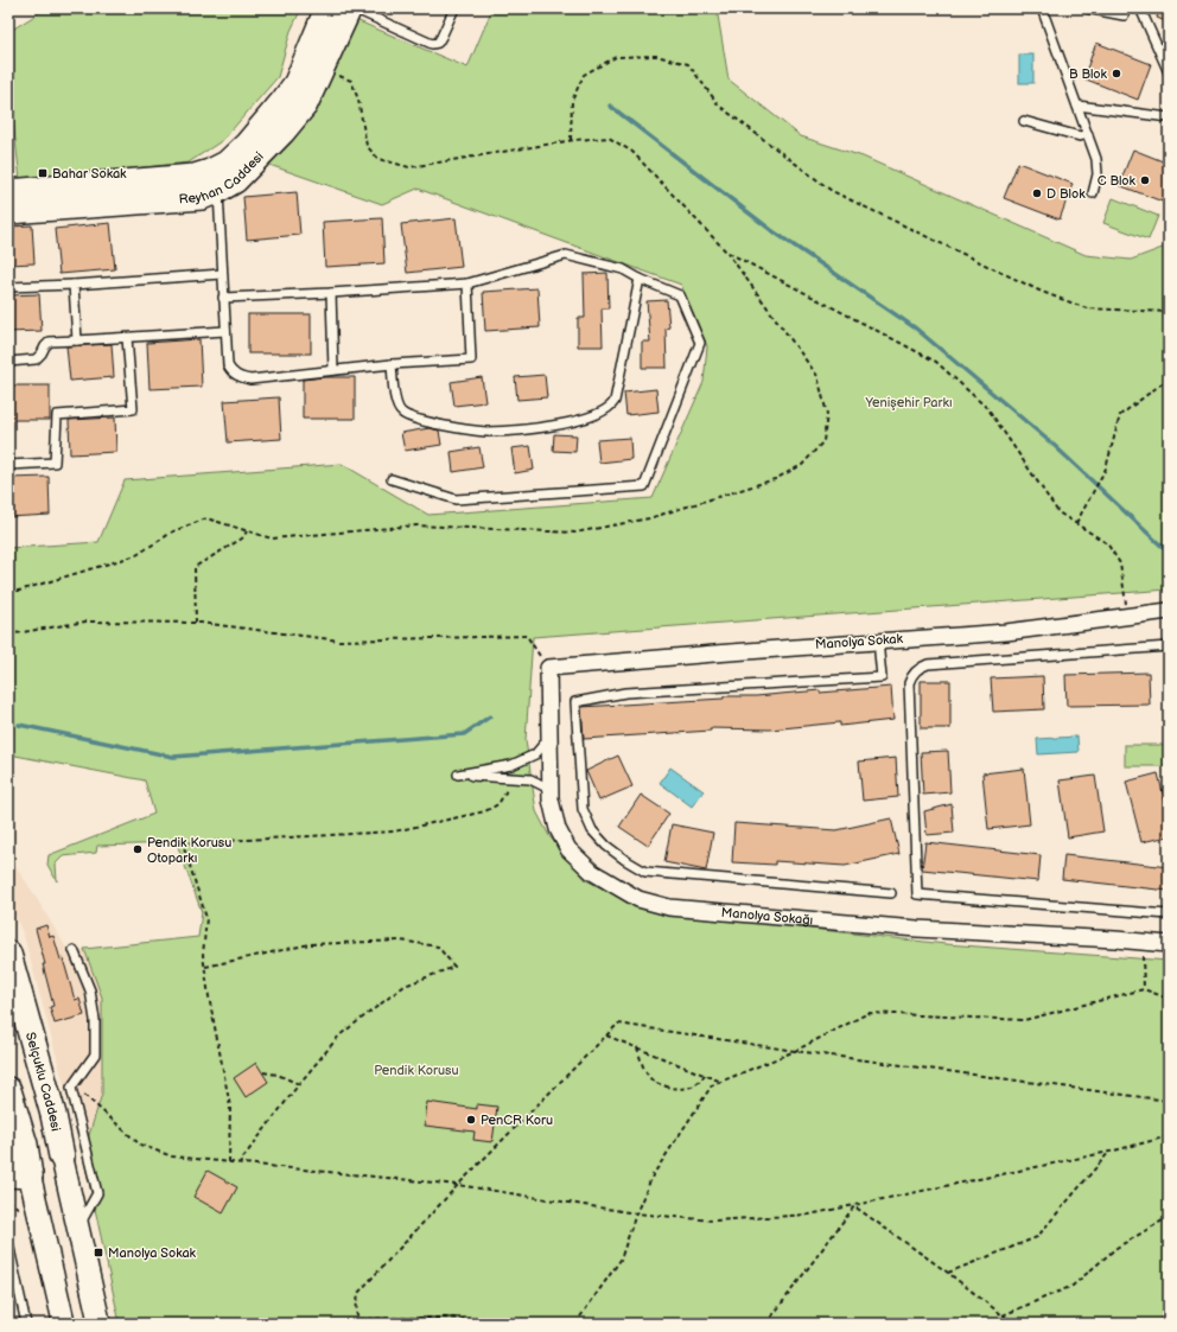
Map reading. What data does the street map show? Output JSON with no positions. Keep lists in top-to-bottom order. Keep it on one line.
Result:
{"streets":{"main road":["Reyhan Caddesi","Selçuklu Caddesi"],"street":["Manolya Sokak","Manolya Sokağı"]},"crossings":[["Manolya Sokak","Manolya Sokağı"]],"parks":["Yenişehir Parkı","Pendik Korusu"],"places":{"other":["B Blok","C Blok","D Blok","Pendik Korusu Otoparkı","PenCR Koru"],"transit":["Bahar Sokak","Manolya Sokak"]}}
